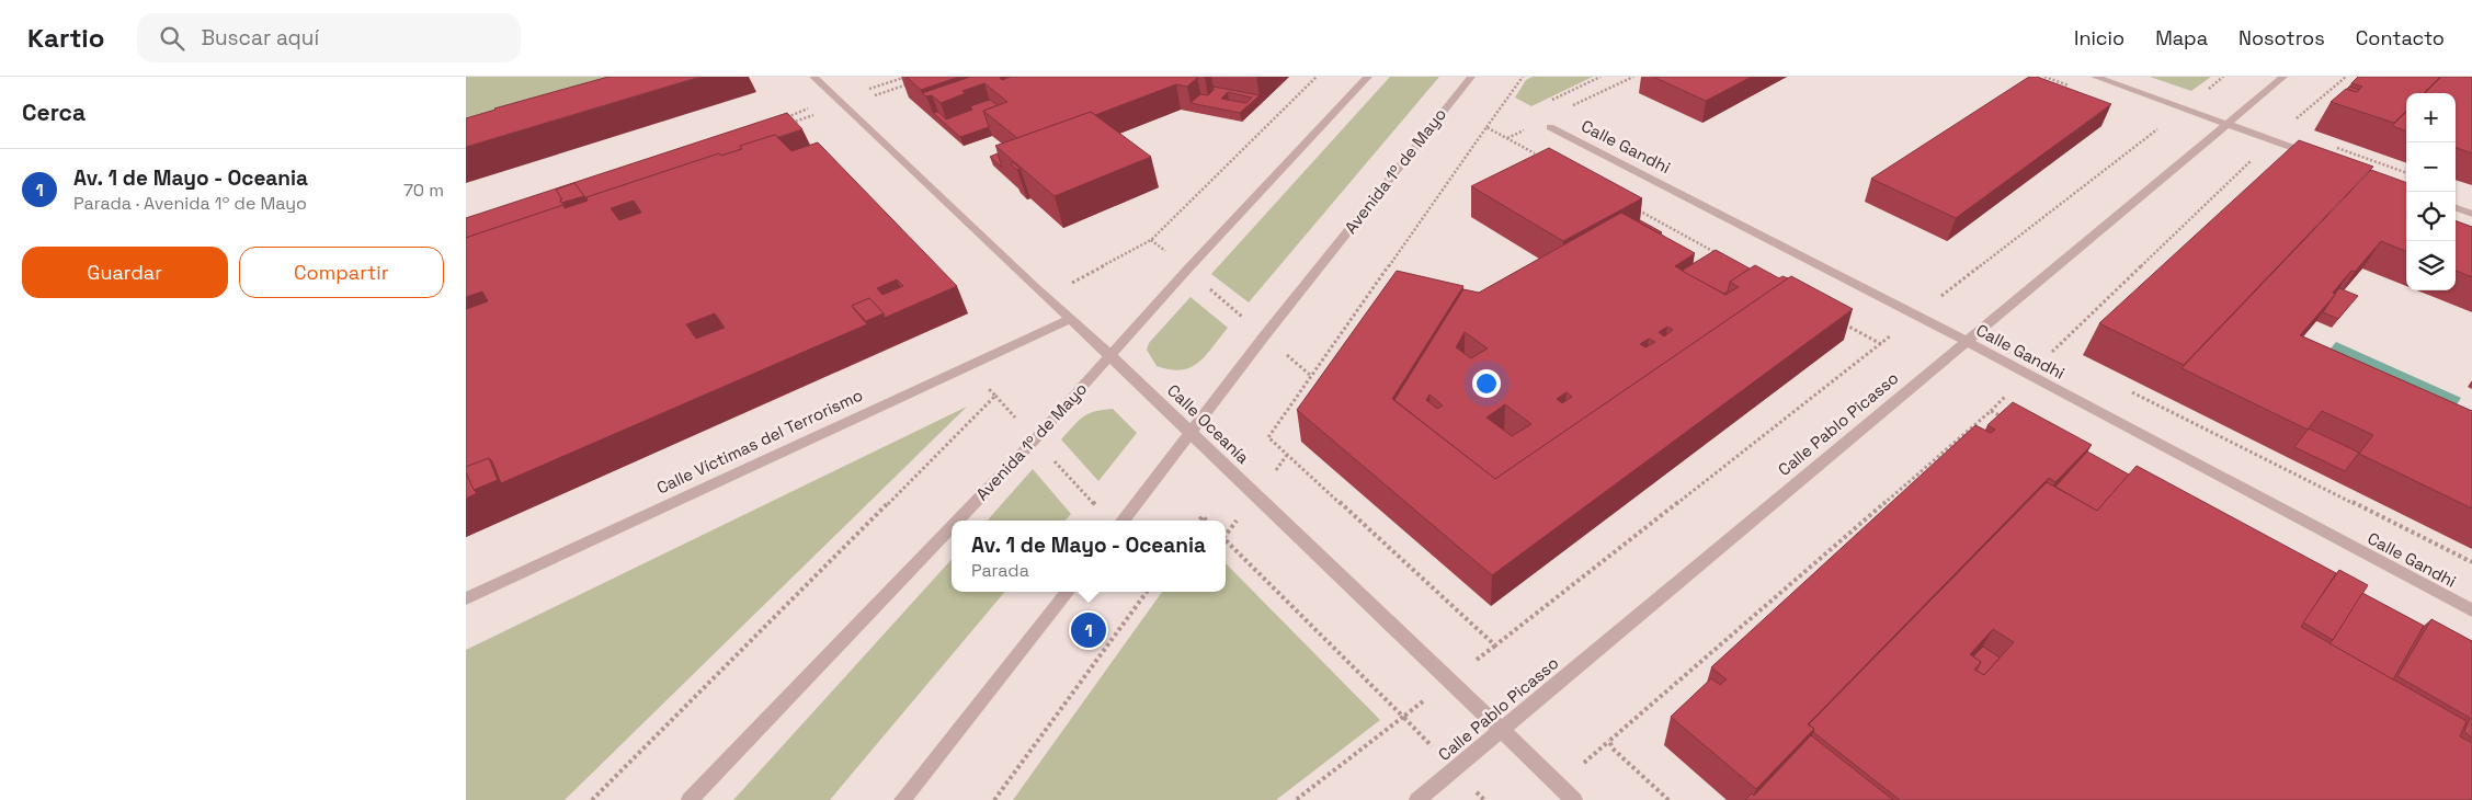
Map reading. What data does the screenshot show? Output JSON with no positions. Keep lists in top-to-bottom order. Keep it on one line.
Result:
{"streets":{"street":["Calle Gandhi","Avenida 1º de Mayo","Calle Oceanía","Calle Pablo Picasso","Calle Víctimas del Terrorismo"]},"crossings":[["Calle Gandhi","Calle Pablo Picasso"],["Avenida 1º de Mayo","Calle Oceanía"],["Calle Oceanía","Calle Pablo Picasso"],["Calle Oceanía","Calle Víctimas del Terrorismo"]],"page":{"header":"Kartio","search":"Buscar aquí","nav":["Inicio","Mapa","Nosotros","Contacto"],"heading":"Cerca","map_buttons":["+","−"],"list":[{"mark":"1","name":"Av. 1 de Mayo - Oceania","note":"Parada · Avenida 1º de Mayo","value":"70 m"}],"buttons":["Guardar","Compartir"],"popup":["Av. 1 de Mayo - Oceania","Parada"],"pins":"1"}}
